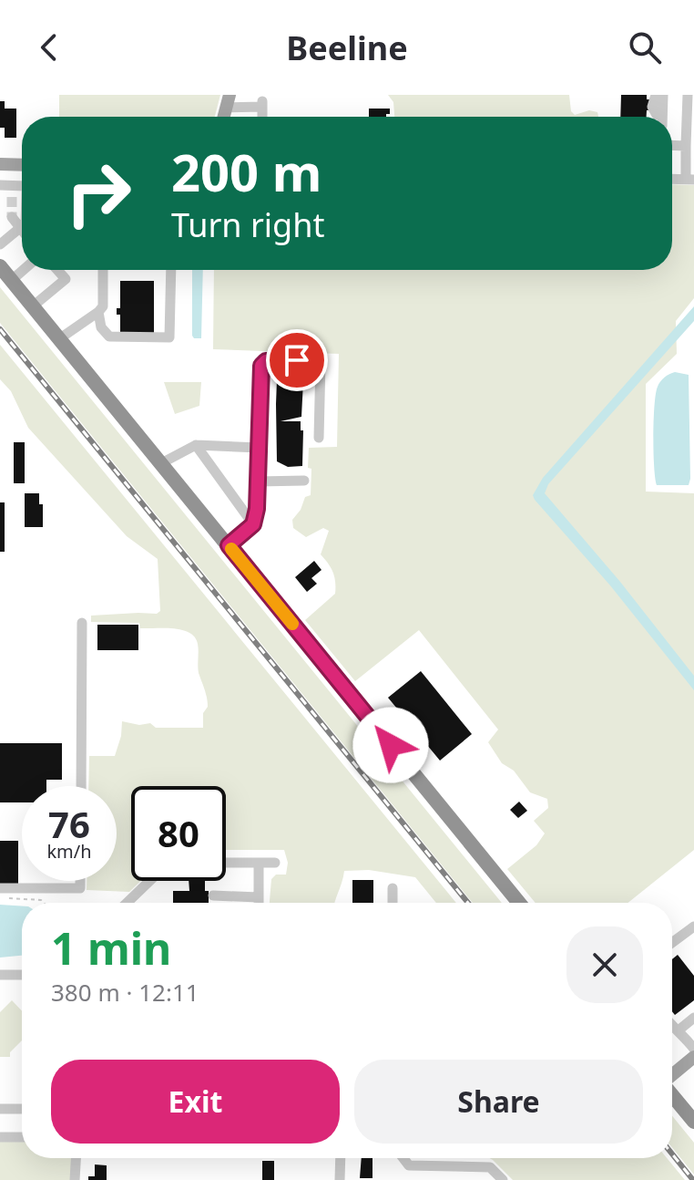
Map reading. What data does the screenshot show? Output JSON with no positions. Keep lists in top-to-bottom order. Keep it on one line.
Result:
{"page":{"header":"Beeline","turn":["200 m","Turn right"],"speed":"76 km/h","limit":"80","heading":["1 min","380 m · 12:11"],"buttons":["Exit","Share"]}}
